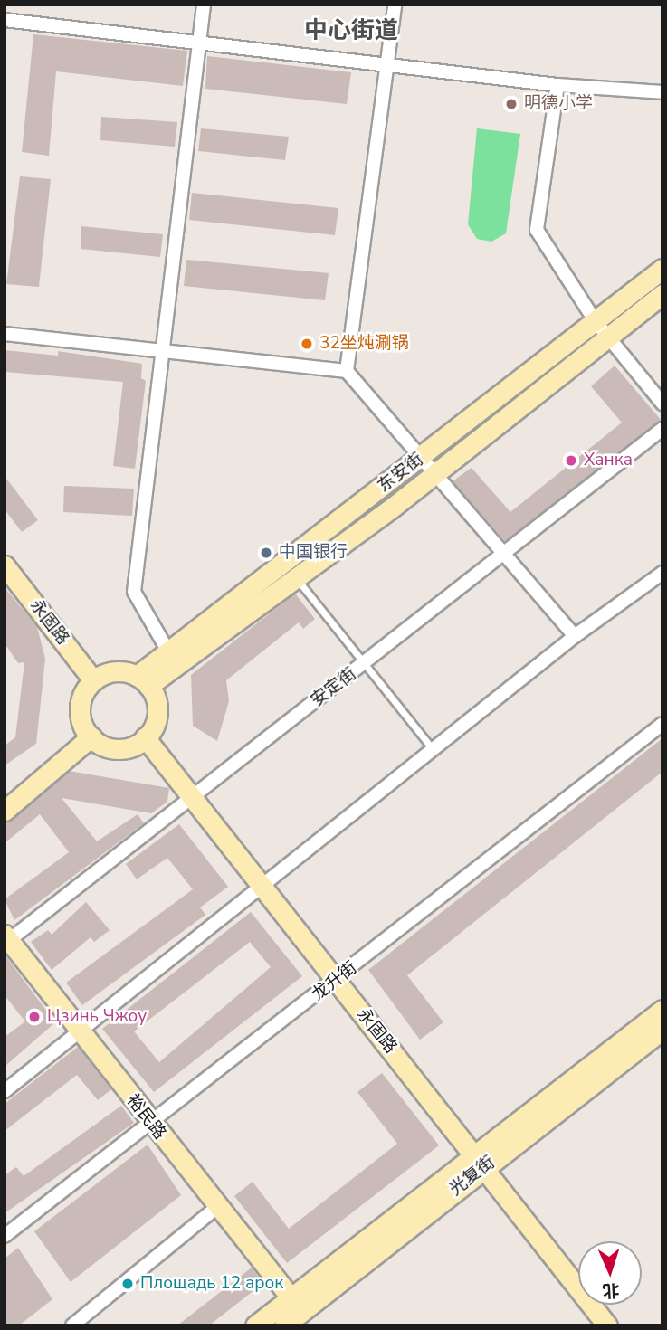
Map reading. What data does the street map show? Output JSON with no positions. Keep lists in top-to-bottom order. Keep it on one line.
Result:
{"streets":{"main road":["东安街","永固路","裕民路","光复街"],"street":["安定街","龙升街"]},"crossings":[["东安街","永固路"],["永固路","安定街"],["永固路","龙升街"],["永固路","光复街"],["安定街","裕民路"],["龙升街","裕民路"],["裕民路","光复街"]],"districts":["中心街道"],"places":["明德小学","32坐炖涮锅","Ханка","中国银行","Цзинь Чжоу","Площадь 12 арок"],"north":"bottom"}
